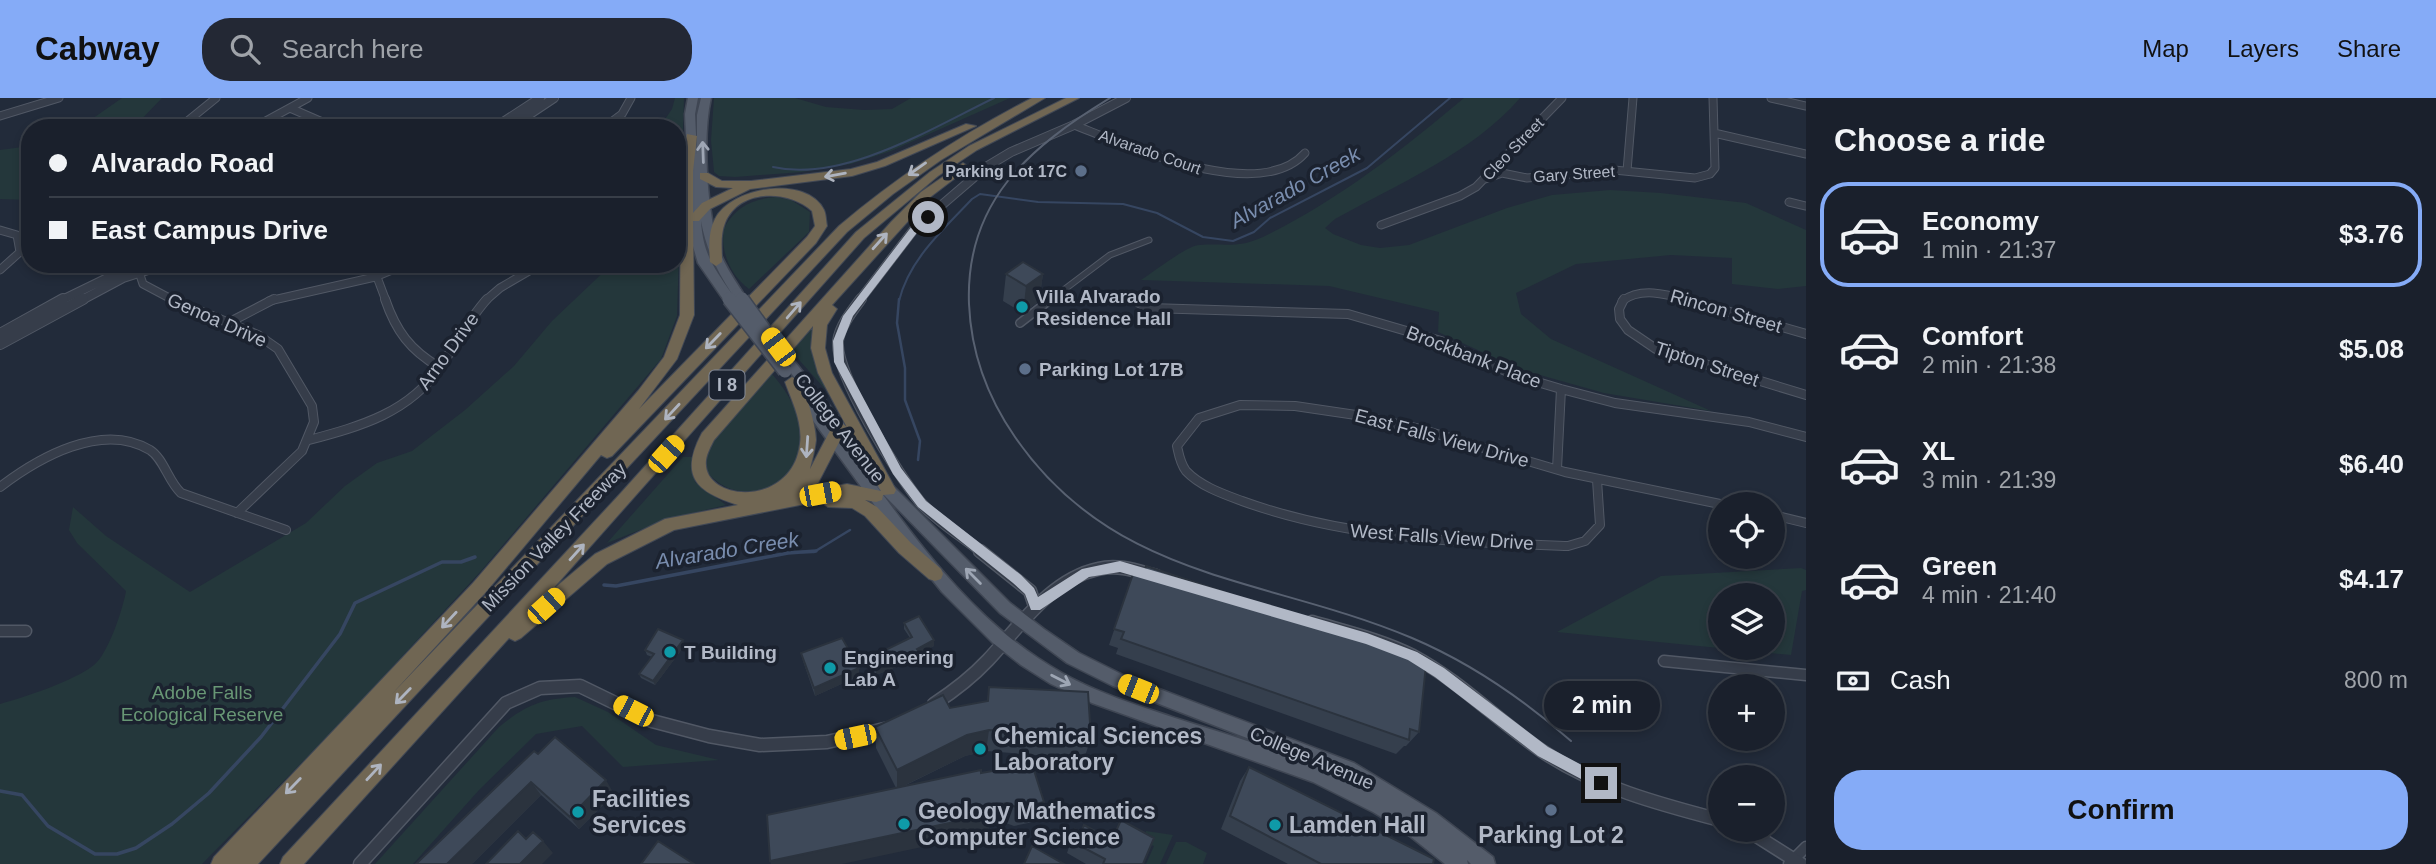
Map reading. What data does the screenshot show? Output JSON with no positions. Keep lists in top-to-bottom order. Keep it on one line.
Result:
{"streets":{"highway":["I 8","Mission Valley Freeway"],"main road":["College Avenue"],"street":["Cleo Street","Alvarado Court","Gary Street","Rincon Street","Genoa Drive","Arno Drive","Brockbank Place","Tipton Street","East Falls View Drive","West Falls View Drive"]},"crossings":[["Cleo Street","Gary Street"],["Rincon Street","Tipton Street"],["Genoa Drive","Arno Drive"],["East Falls View Drive","West Falls View Drive"]],"water":["Alvarado Creek"],"parks":["Adobe Falls Ecological Reserve"],"places":["Parking Lot 17C","Villa Alvarado Residence Hall","Parking Lot 17B","T Building","Engineering Lab A","Chemical Sciences Laboratory","Parking Lot 2","Facilities Services","Geology Mathematics Computer Science","Lamden Hall"],"page":{"header":"Cabway","search":"Search here","nav":["Map","Layers","Share"],"heading":"Choose a ride","banner":["Alvarado Road","East Campus Drive"],"list":[{"name":"Economy","note":"1 min · 21:37","value":"$3.76"},{"name":"Comfort","note":"2 min · 21:38","value":"$5.08"},{"name":"XL","note":"3 min · 21:39","value":"$6.40"},{"name":"Green","note":"4 min · 21:40","value":"$4.17"}],"map_buttons":["+","−"],"pay":["Cash","800 m"],"bubble":"2 min","buttons":"Confirm"}}
